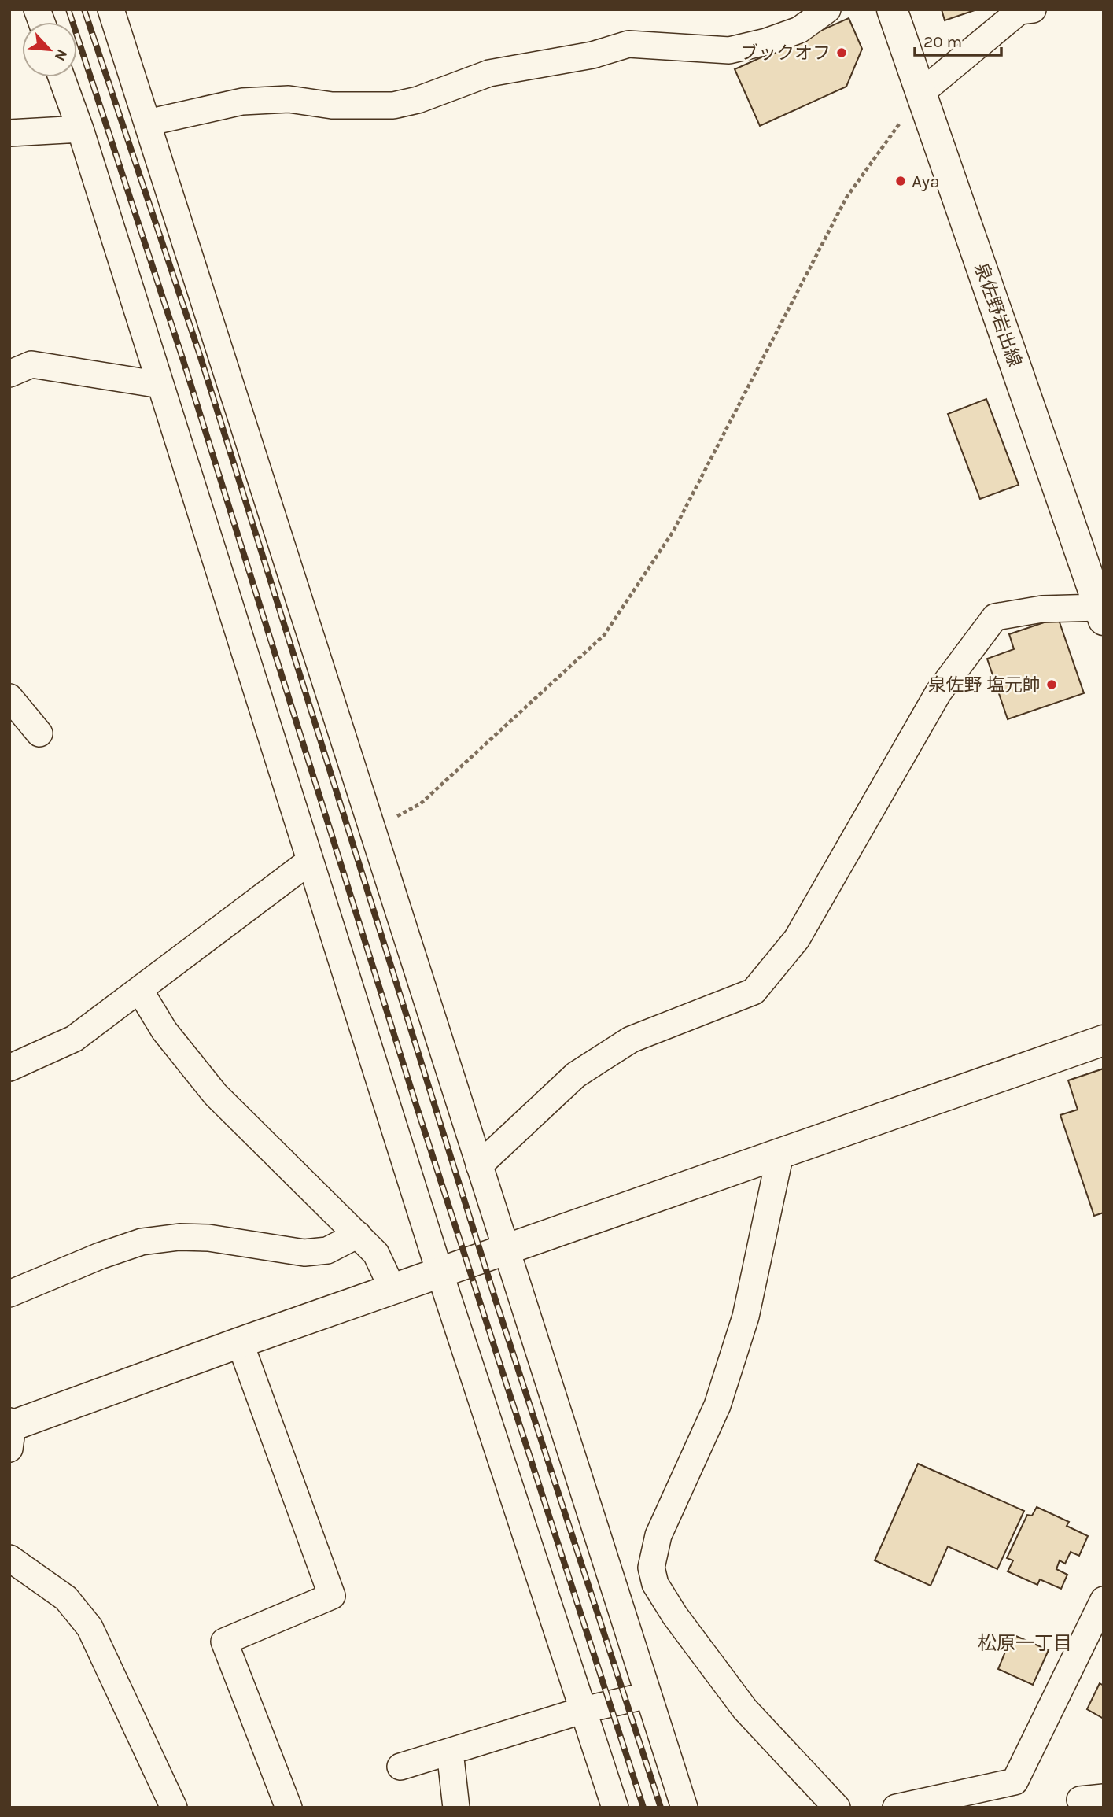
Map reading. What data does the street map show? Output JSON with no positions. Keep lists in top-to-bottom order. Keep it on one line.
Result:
{"streets":{"street":["泉佐野岩出線"]},"districts":["松原一丁目"],"places":["ブックオフ","Aya","泉佐野 塩元帥"],"scale_bar":"20 m","north":"bottom right"}
